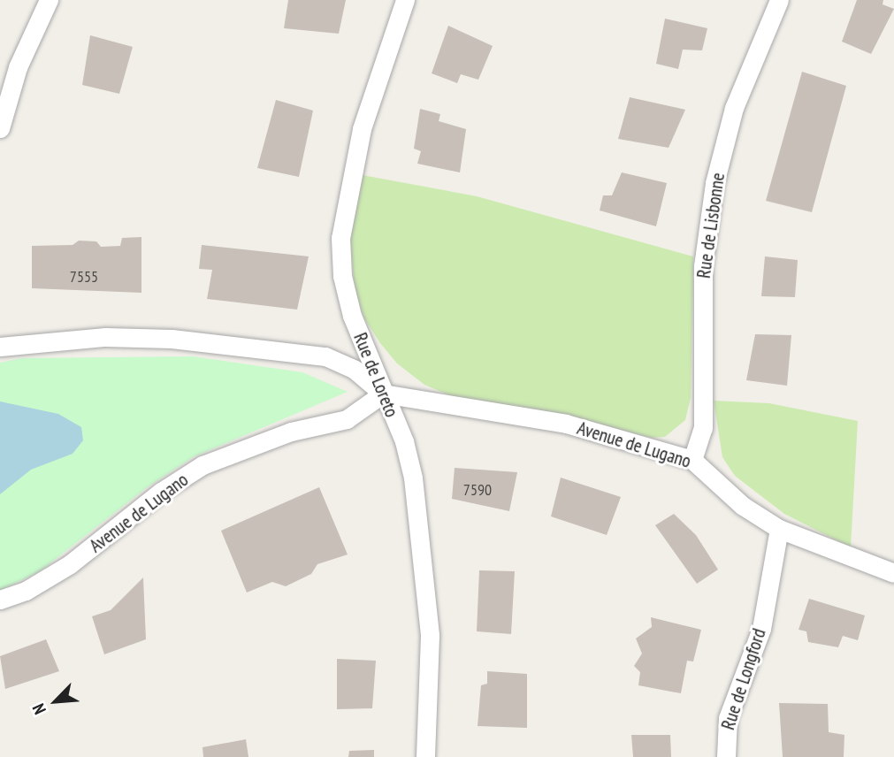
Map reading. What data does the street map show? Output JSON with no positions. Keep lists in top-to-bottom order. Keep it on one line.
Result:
{"streets":{"street":["Rue de Lisbonne","Rue de Loreto","Avenue de Lugano","Rue de Longford"]},"crossings":[["Rue de Lisbonne","Avenue de Lugano"],["Rue de Loreto","Avenue de Lugano"],["Avenue de Lugano","Rue de Longford"]],"house_numbers":["7555","7590"],"north":"bottom left"}
